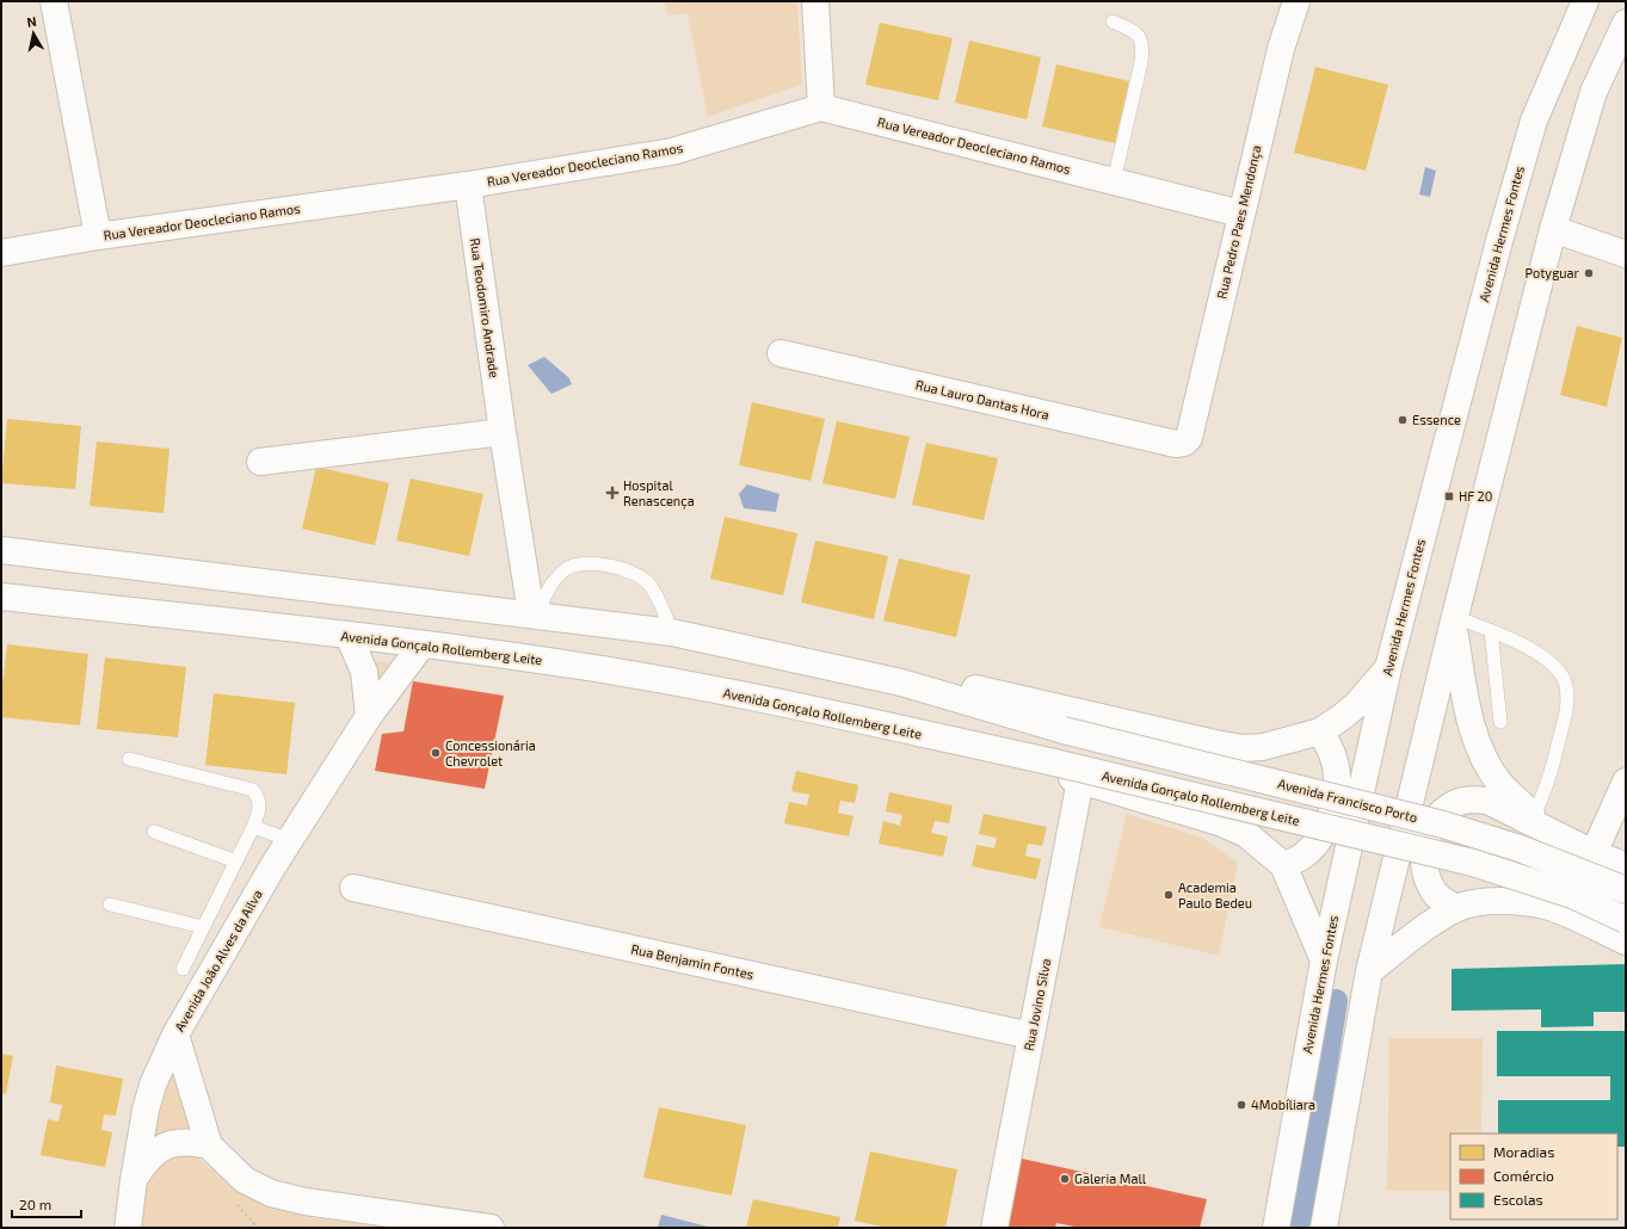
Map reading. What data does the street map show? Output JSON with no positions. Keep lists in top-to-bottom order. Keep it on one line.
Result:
{"streets":{"main road":["Rua Vereador Deocleciano Ramos","Rua Pedro Paes Mendonça","Avenida Hermes Fontes","Rua Teodomiro Andrade","Rua Lauro Dantas Hora","Avenida Gonçalo Rollemberg Leite","Avenida Francisco Porto","Avenida João Alves da Ailva","Rua Benjamin Fontes","Rua Jovino Silva"]},"crossings":[["Rua Vereador Deocleciano Ramos","Rua Pedro Paes Mendonça"],["Rua Vereador Deocleciano Ramos","Rua Teodomiro Andrade"],["Rua Pedro Paes Mendonça","Rua Lauro Dantas Hora"],["Avenida Gonçalo Rollemberg Leite","Avenida João Alves da Ailva"],["Rua Benjamin Fontes","Rua Jovino Silva"]],"places":{"other":["Potyguar","Essence","Concessionária Chevrolet","Academia Paulo Bedeu","4Mobíliara","Galeria Mall"],"health":["Hospital Renascença"],"transit":["HF 20"]},"legend":["Moradias","Comércio","Escolas"],"scale_bar":"20 m","north":"top"}
